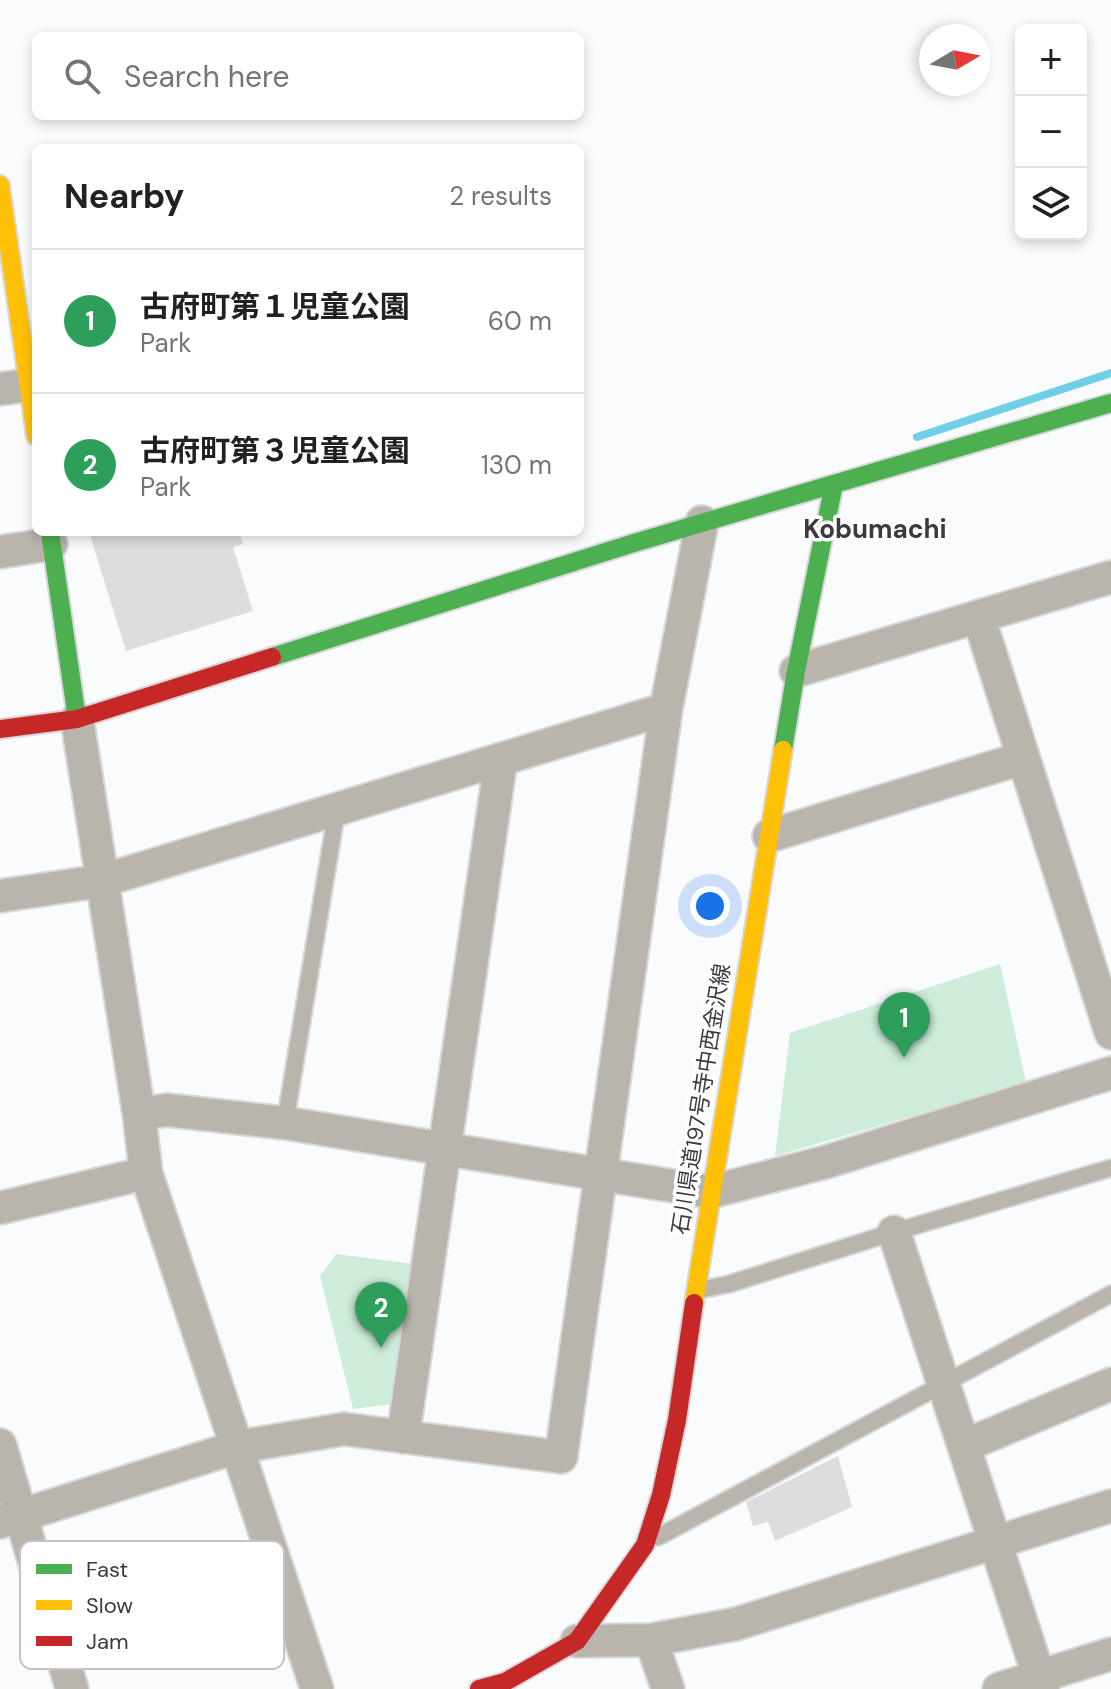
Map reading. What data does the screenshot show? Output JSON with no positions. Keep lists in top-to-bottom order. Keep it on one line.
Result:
{"streets":{"main road":["石川県道197号寺中西金沢線"]},"districts":["Kobumachi"],"legend":["Fast","Slow","Jam"],"north":"right","page":{"map_buttons":["+","−"],"search":"Search here","heading":["Nearby","2 results"],"list":[{"mark":"1","name":"古府町第１児童公園","note":"Park","value":"60 m"},{"mark":"2","name":"古府町第３児童公園","note":"Park","value":"130 m"}],"pins":["1","2"]}}
